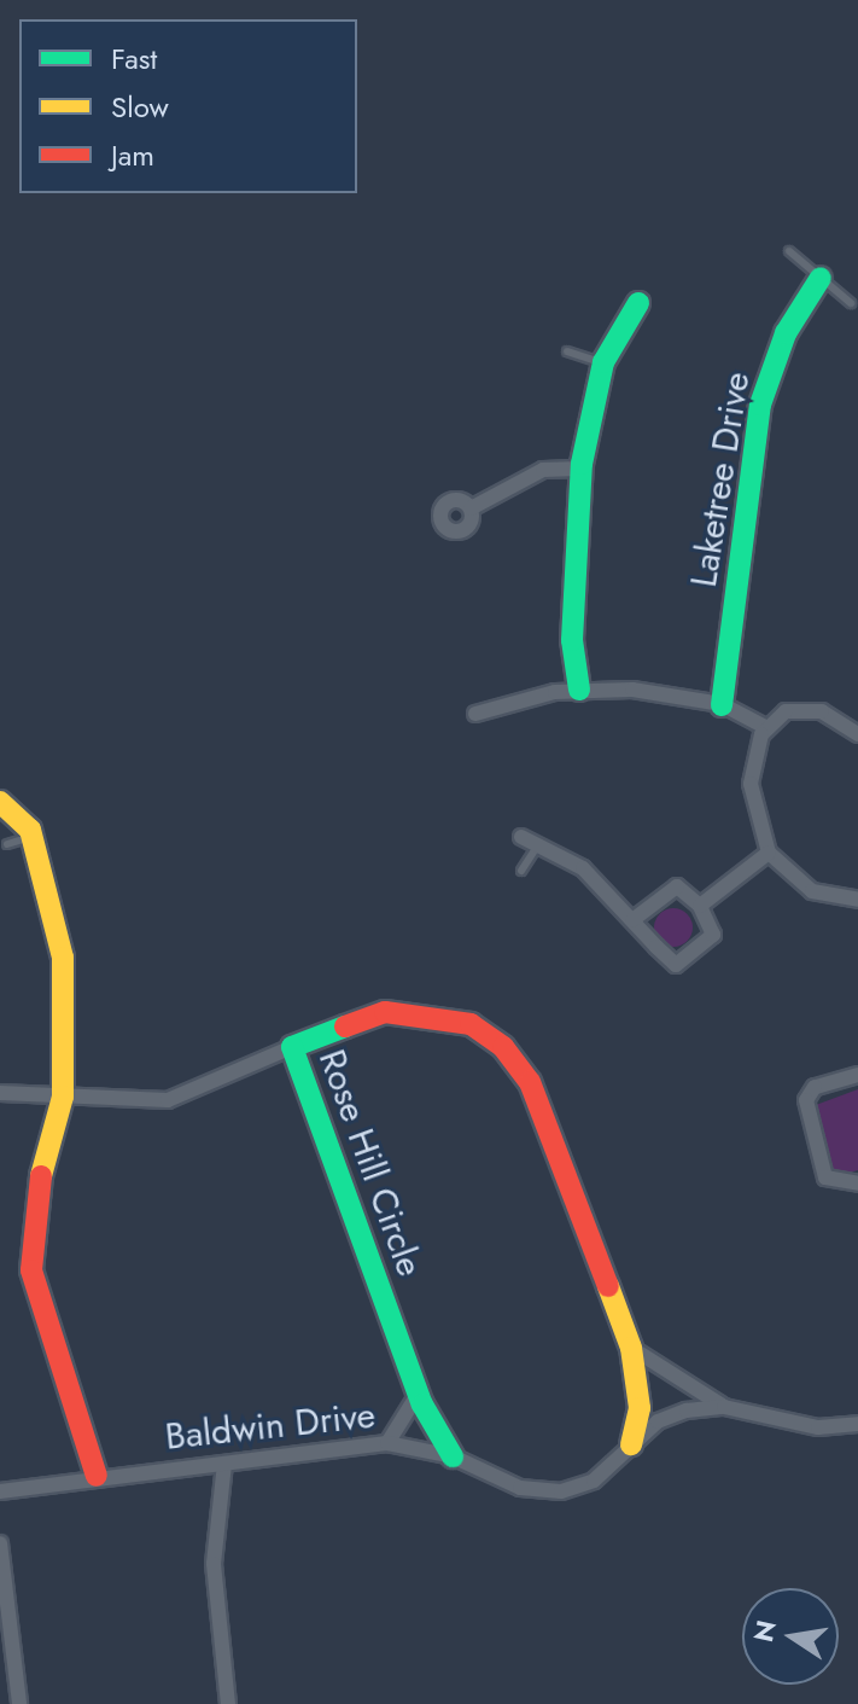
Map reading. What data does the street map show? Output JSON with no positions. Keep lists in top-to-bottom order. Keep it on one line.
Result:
{"streets":{"street":["Laketree Drive","Rose Hill Circle","Baldwin Drive"]},"crossings":[["Rose Hill Circle","Baldwin Drive"]],"legend":["Fast","Slow","Jam"],"north":"left"}
